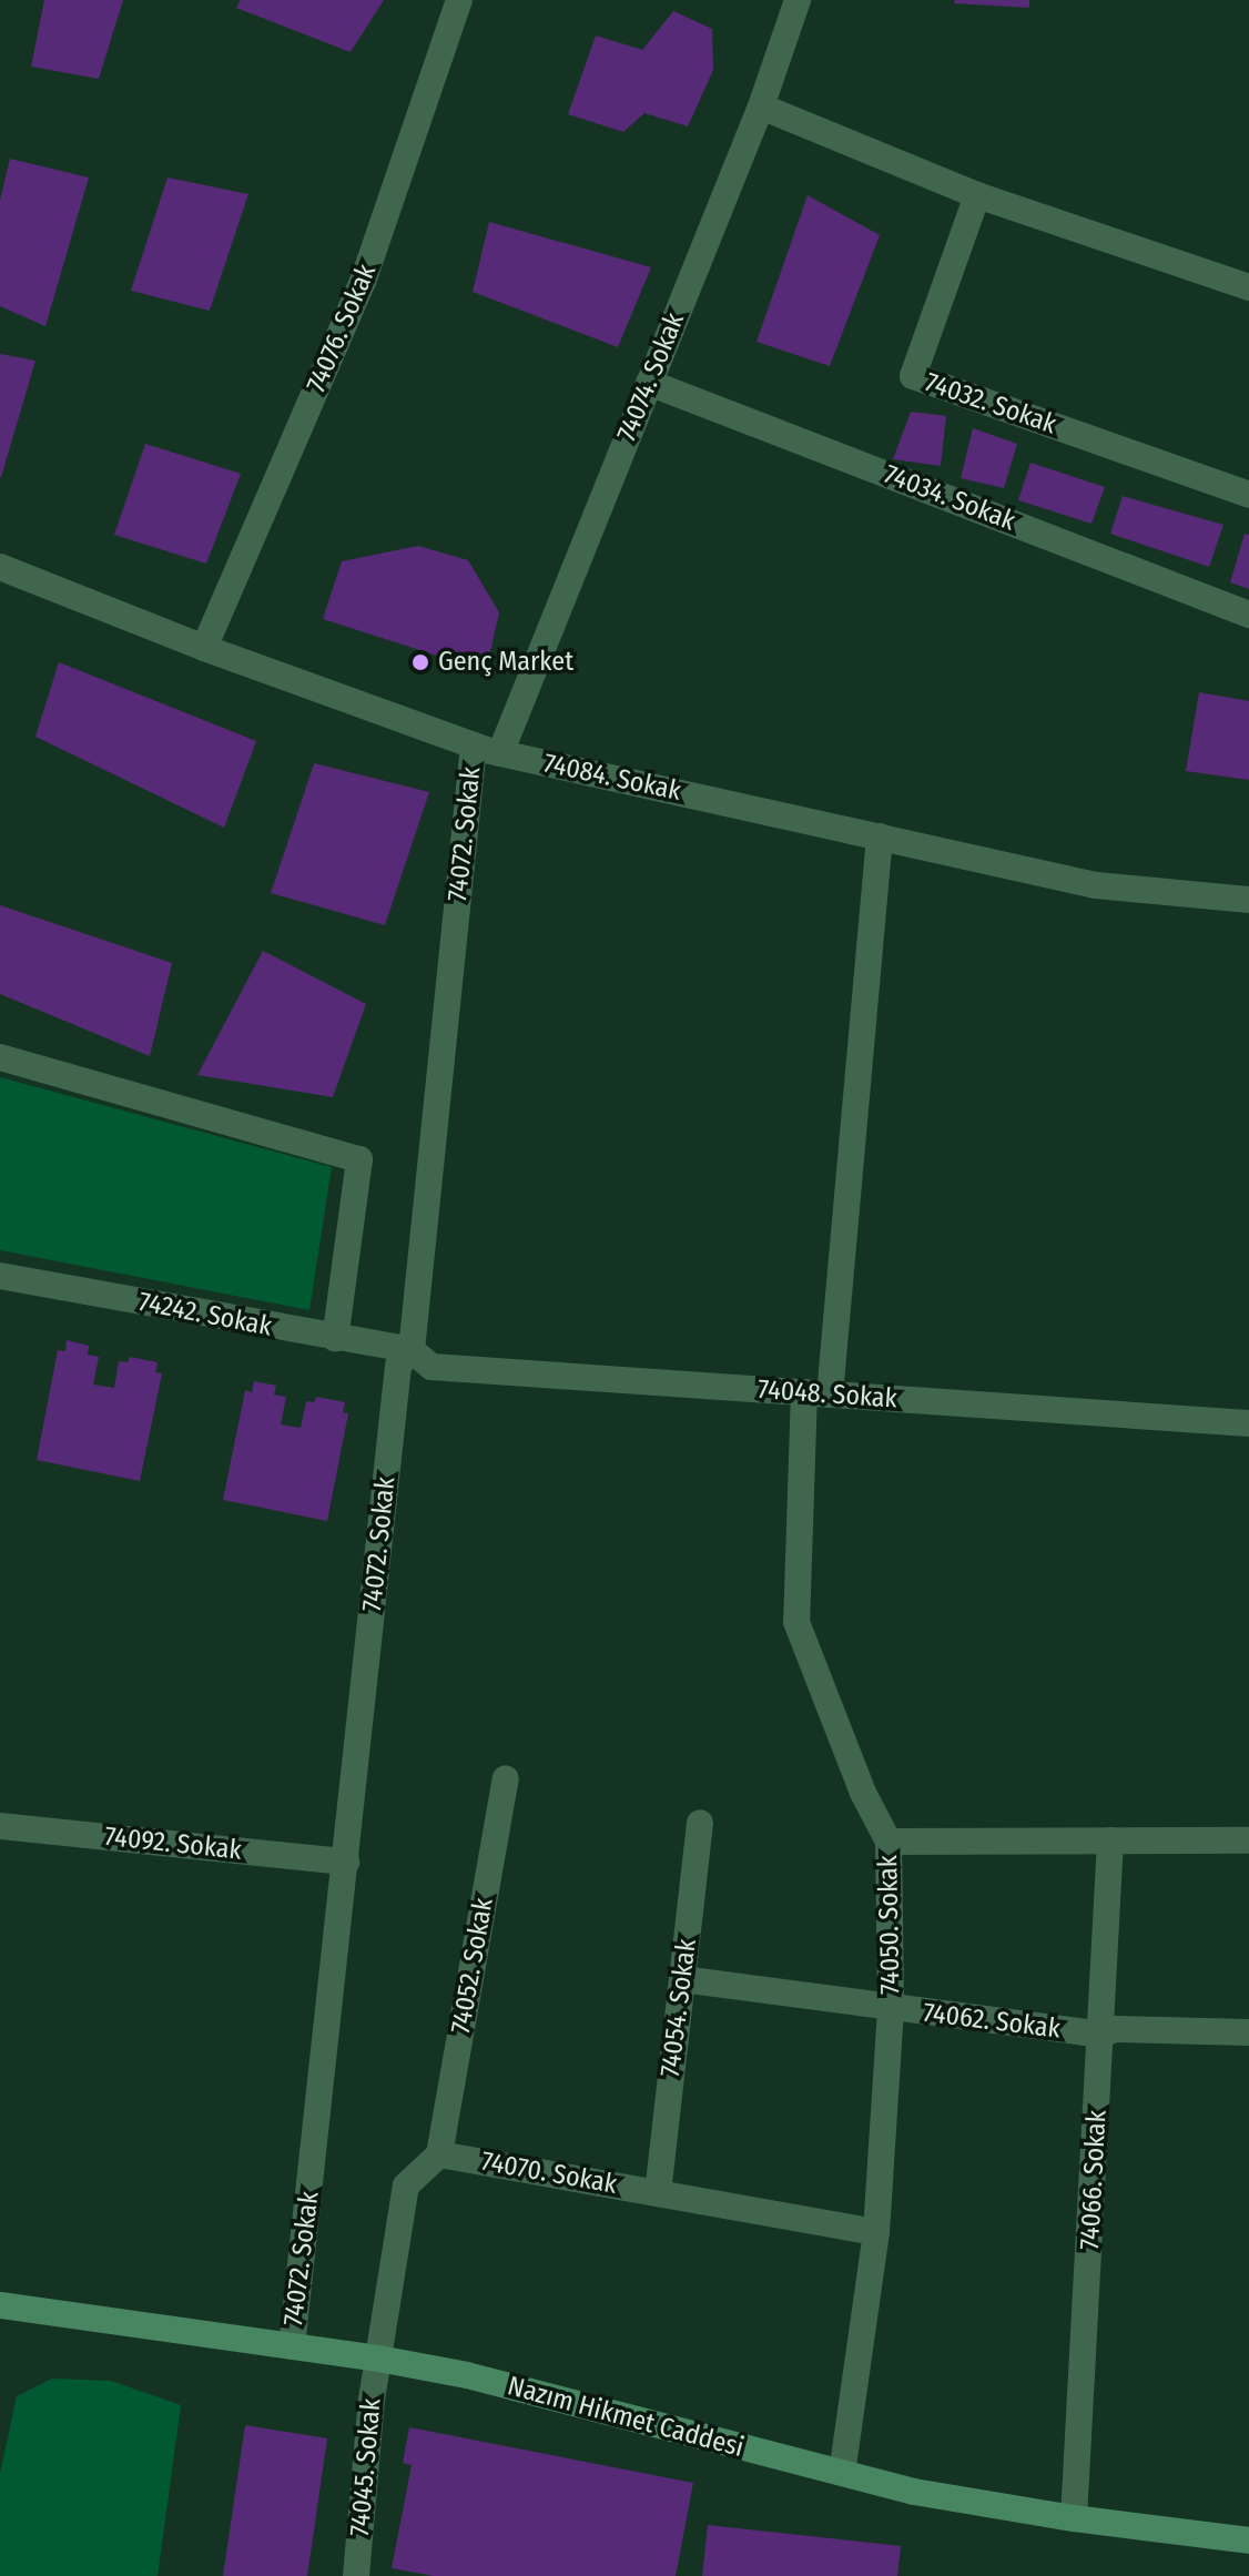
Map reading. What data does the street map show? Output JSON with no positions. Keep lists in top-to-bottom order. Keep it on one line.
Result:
{"streets":{"main road":["Nazım Hikmet Caddesi"],"street":["74076. Sokak","74074. Sokak","74032. Sokak","74034. Sokak","74084. Sokak","74072. Sokak","74242. Sokak","74048. Sokak","74092. Sokak","74050. Sokak","74052. Sokak","74054. Sokak","74062. Sokak","74070. Sokak","74066. Sokak","74045. Sokak"]},"crossings":[["74076. Sokak","74084. Sokak"],["74074. Sokak","74034. Sokak"],["74074. Sokak","74084. Sokak"],["74074. Sokak","74072. Sokak"],["74084. Sokak","74072. Sokak"],["74084. Sokak","74050. Sokak"],["74072. Sokak","74242. Sokak"],["74072. Sokak","74048. Sokak"],["74072. Sokak","74092. Sokak"],["74072. Sokak","Nazım Hikmet Caddesi"],["74242. Sokak","74048. Sokak"],["74048. Sokak","74050. Sokak"],["74050. Sokak","74062. Sokak"],["74050. Sokak","74070. Sokak"],["74050. Sokak","Nazım Hikmet Caddesi"],["74052. Sokak","74070. Sokak"],["74054. Sokak","74062. Sokak"],["74054. Sokak","74070. Sokak"],["74062. Sokak","74066. Sokak"],["74066. Sokak","Nazım Hikmet Caddesi"],["Nazım Hikmet Caddesi","74045. Sokak"]],"places":["Genç Market"]}
